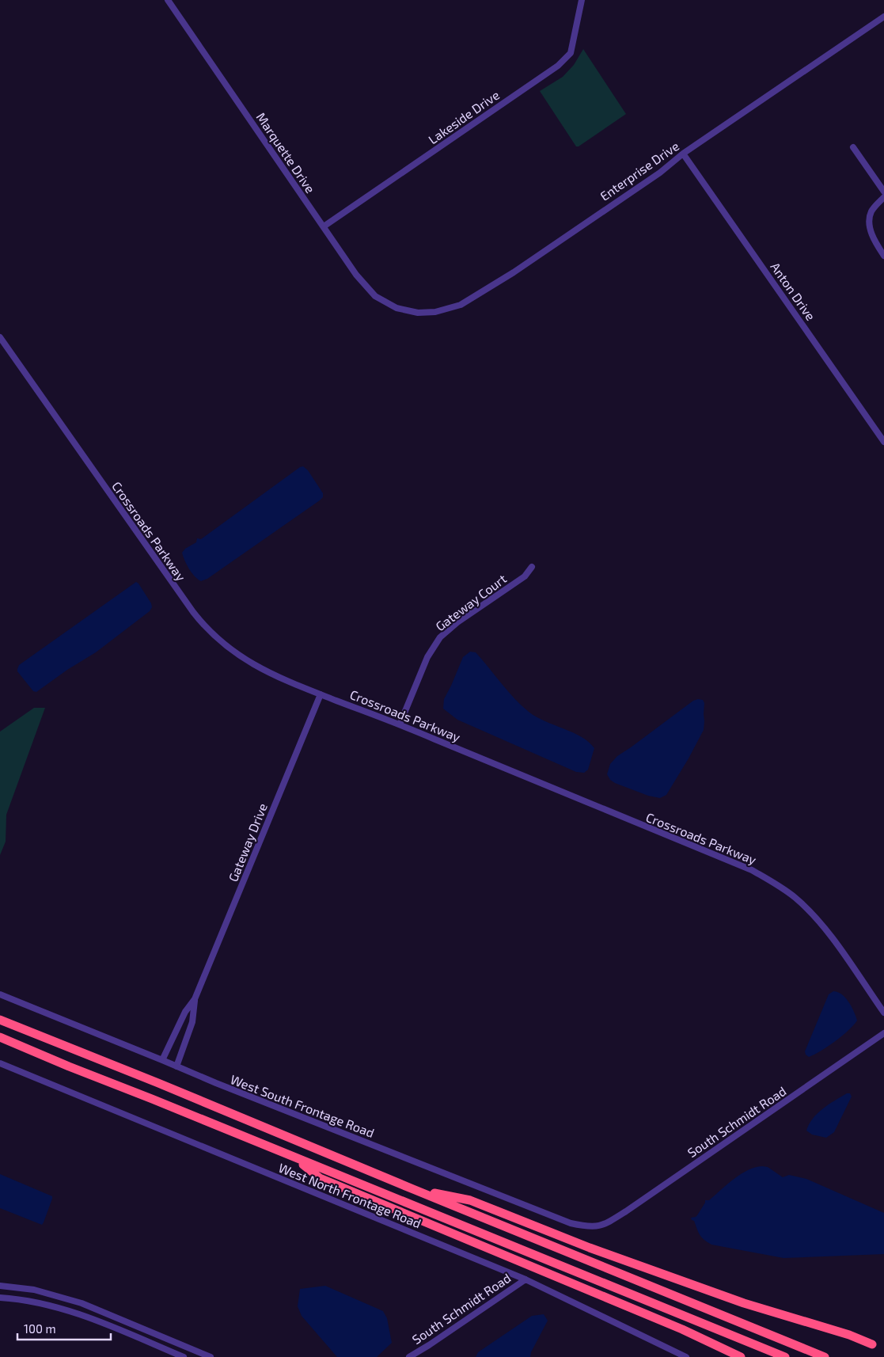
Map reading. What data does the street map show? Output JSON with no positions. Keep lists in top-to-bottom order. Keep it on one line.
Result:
{"streets":{"street":["Lakeside Drive","Marquette Drive","Enterprise Drive","Anton Drive","Crossroads Parkway","Gateway Court","Gateway Drive","West South Frontage Road","South Schmidt Road","West North Frontage Road"]},"crossings":[["Lakeside Drive","Marquette Drive"],["Marquette Drive","Enterprise Drive"],["Enterprise Drive","Anton Drive"],["Crossroads Parkway","Gateway Court"],["Crossroads Parkway","Gateway Drive"],["Gateway Drive","West South Frontage Road"],["West South Frontage Road","South Schmidt Road"],["South Schmidt Road","West North Frontage Road"]],"scale_bar":"100 m"}
